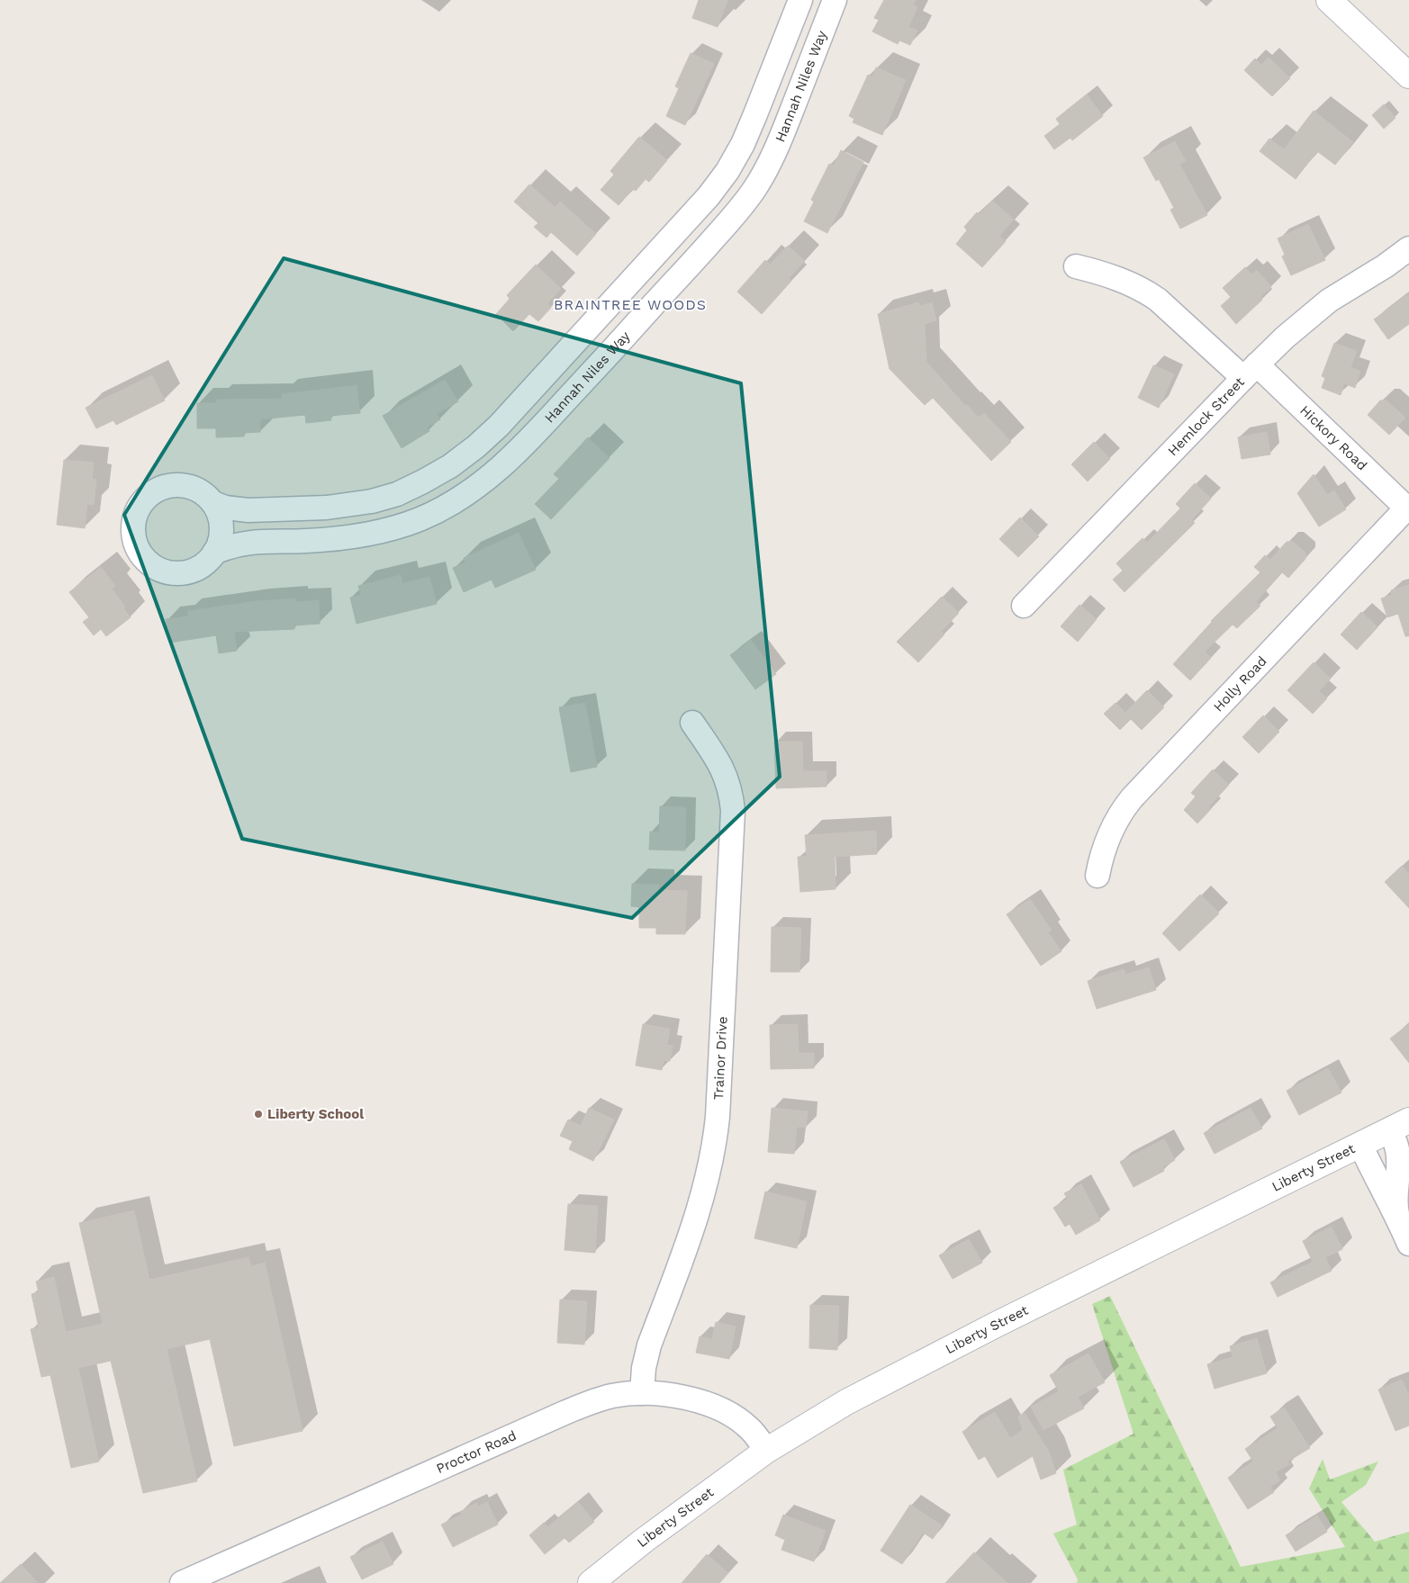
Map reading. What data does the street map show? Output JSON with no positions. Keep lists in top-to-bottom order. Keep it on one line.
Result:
{"streets":{"main road":["Liberty Street"],"street":["Hannah Niles Way","Hemlock Street","Hickory Road","Holly Road","Trainor Drive","Proctor Road"]},"crossings":[["Hemlock Street","Hickory Road"],["Hickory Road","Holly Road"],["Trainor Drive","Proctor Road"],["Liberty Street","Proctor Road"]],"districts":["BRAINTREE WOODS"],"places":["Liberty School"]}
